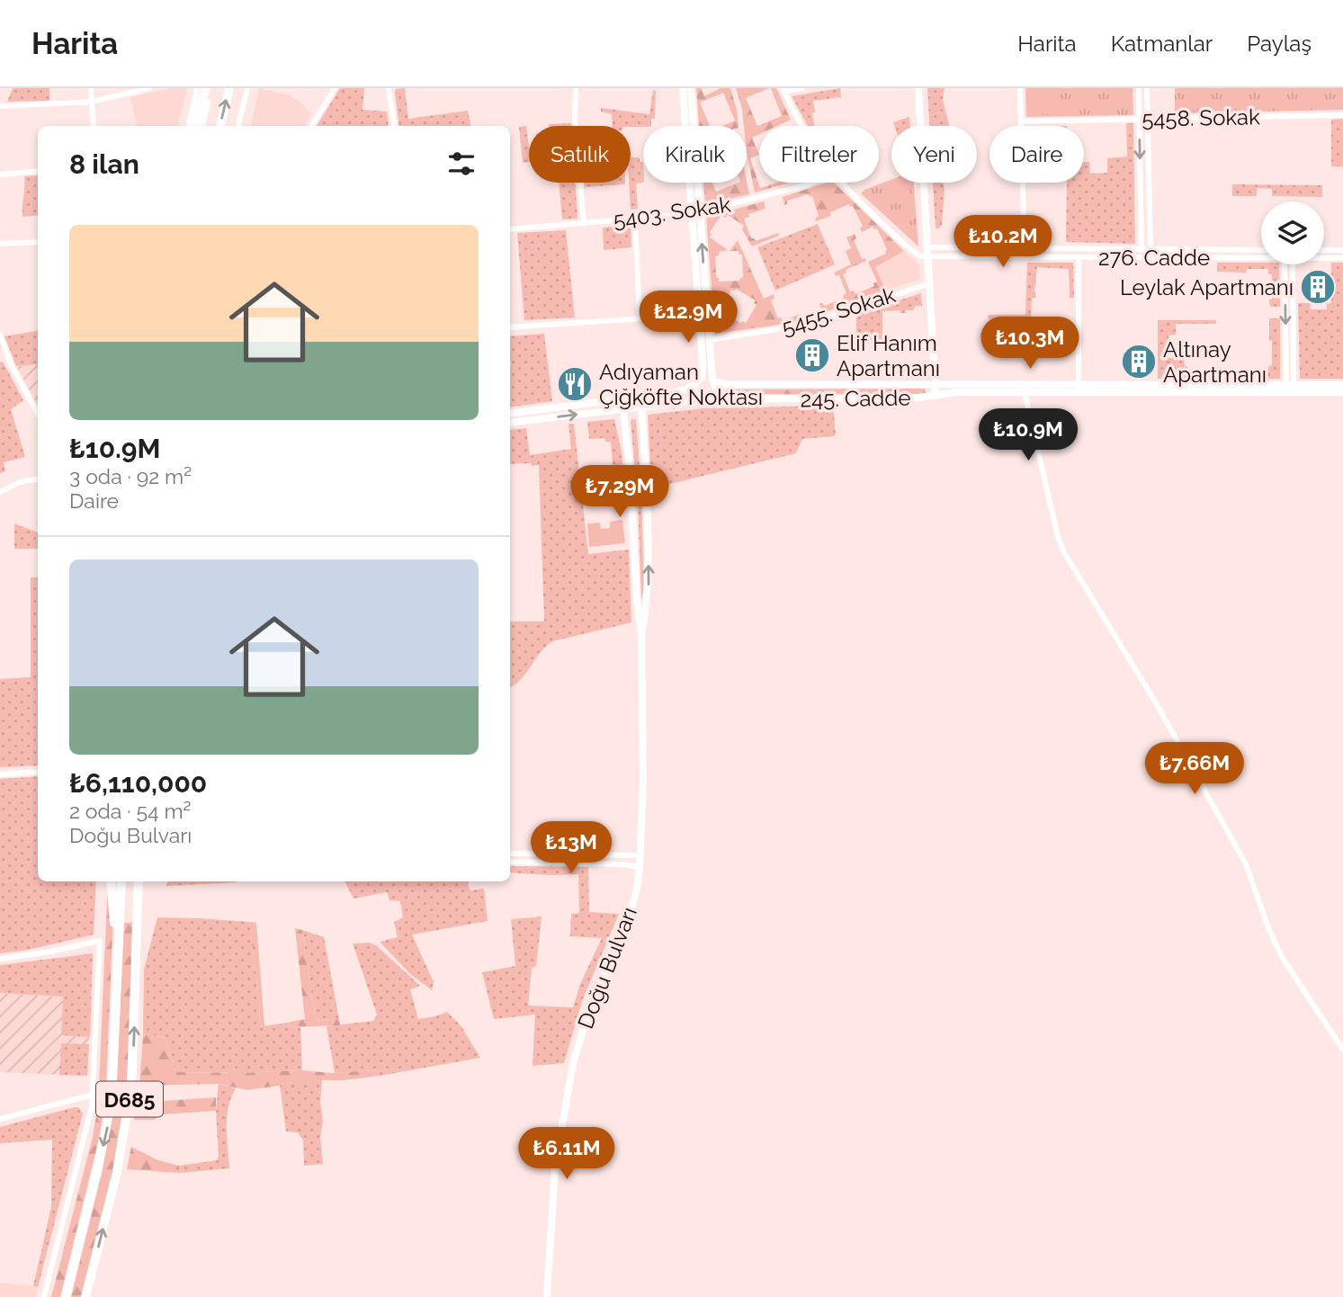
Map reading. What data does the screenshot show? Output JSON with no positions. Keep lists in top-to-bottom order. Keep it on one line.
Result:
{"streets":{"highway":["D685"],"street":["5458. Sokak","5403. Sokak","276. Cadde","5455. Sokak","245. Cadde","Doğu Bulvarı"]},"crossings":[["245. Cadde","Doğu Bulvarı"]],"places":{"building":["Leylak Apartmanı","Elif Hanım Apartmanı","Altınay Apartmanı"],"restaurant":["Adıyaman Çiğköfte Noktası"]},"page":{"header":"Harita","nav":["Harita","Katmanlar","Paylaş"],"chip":["Satılık","Kiralık","Filtreler","Yeni","Daire"],"heading":"8 ilan","list":[{"name":"₺10.9M","note":"3 oda · 92 m² · Daire"},{"name":"₺6,110,000","note":"2 oda · 54 m² · Doğu Bulvarı"}],"price":["₺10.2M","₺12.9M","₺10.3M","₺10.9M","₺7.29M","₺7.66M","₺13M","₺6.11M"]}}
